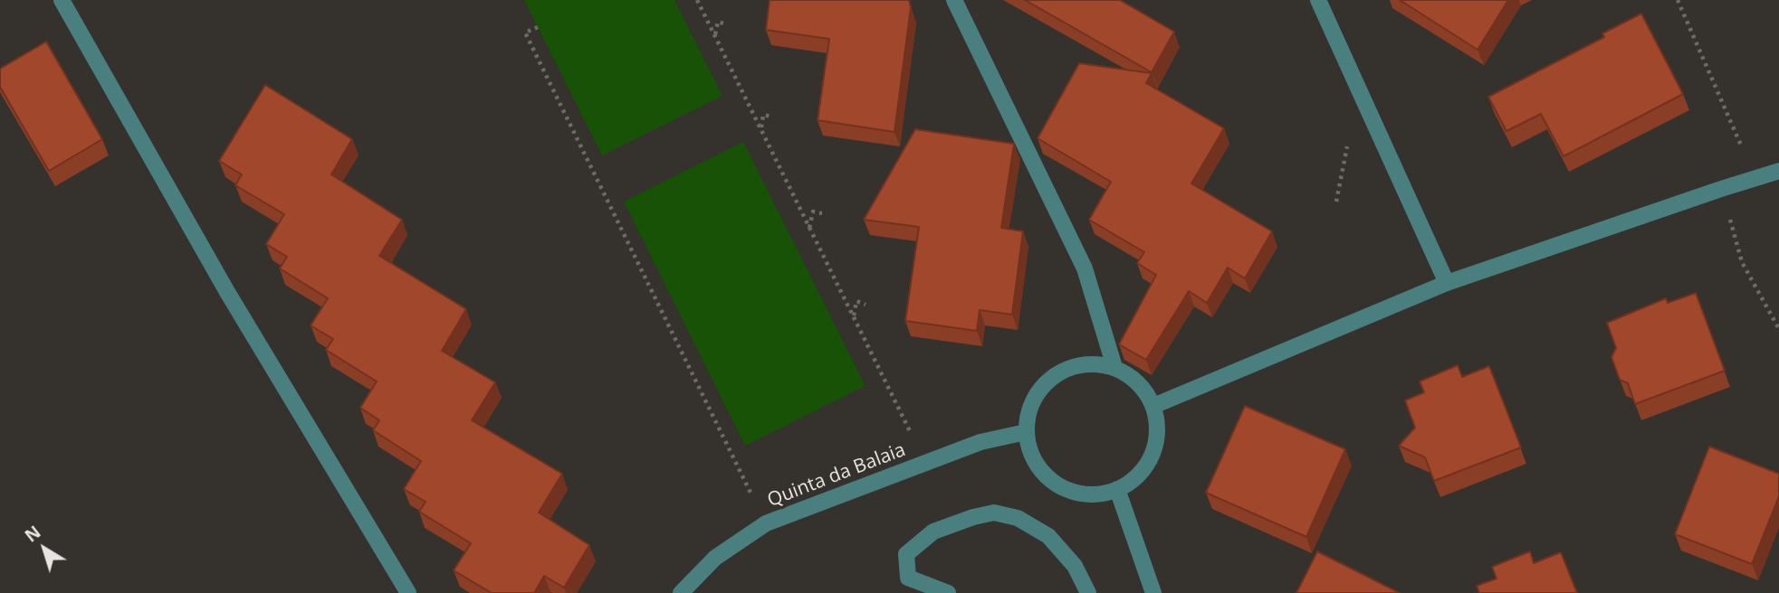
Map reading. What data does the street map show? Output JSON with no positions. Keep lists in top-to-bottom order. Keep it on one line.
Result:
{"streets":{"street":["Quinta da Balaia"]},"north":"top left"}
